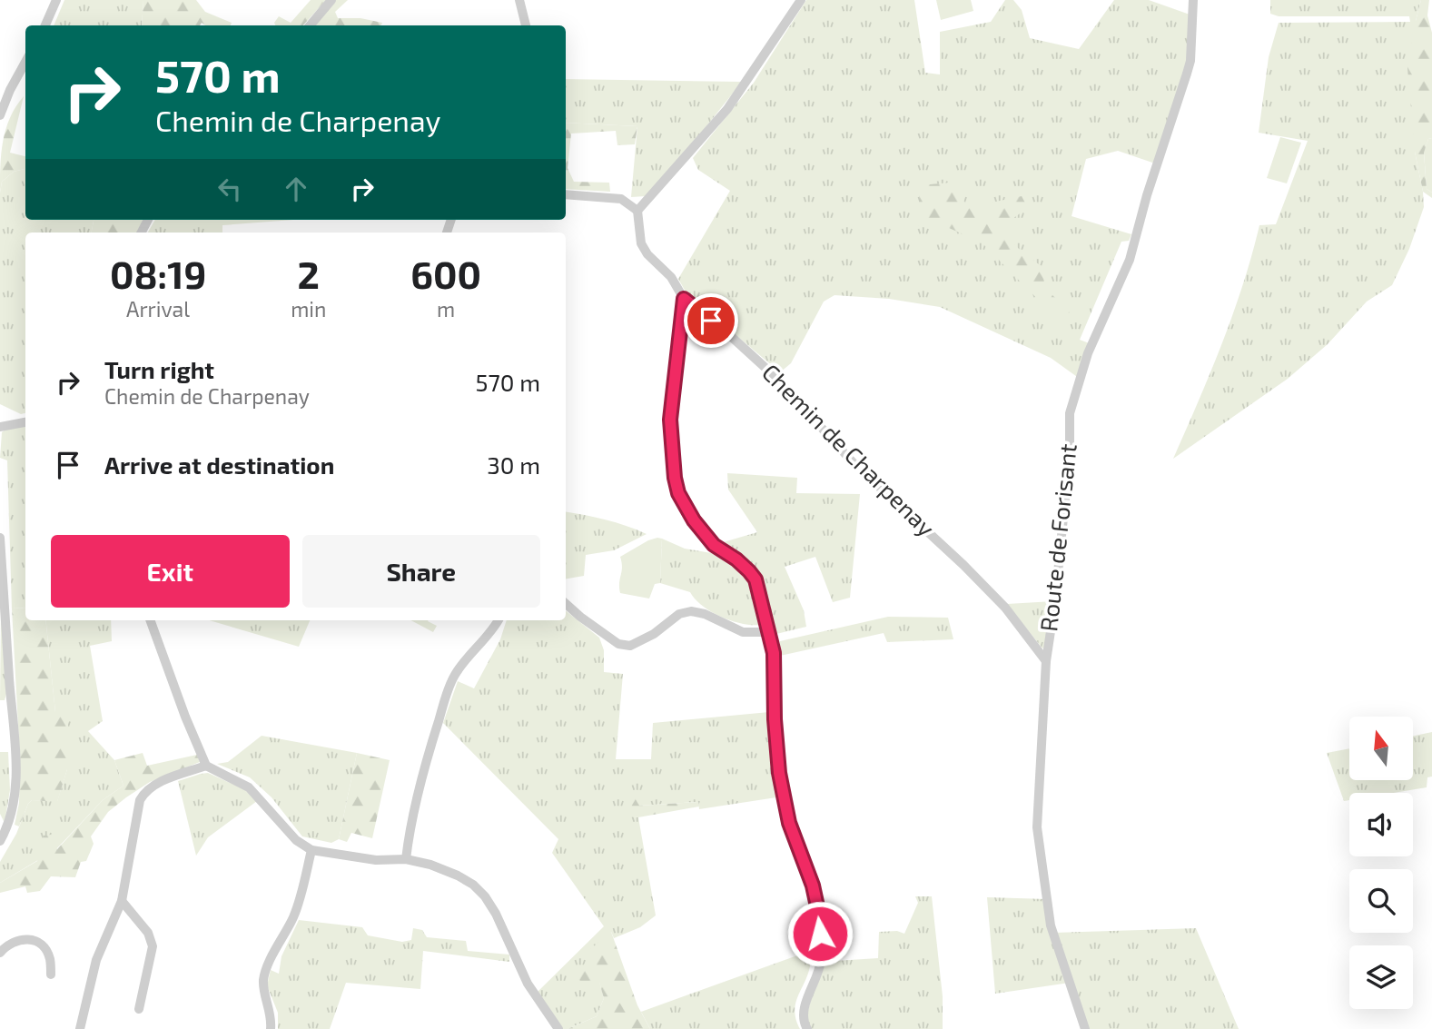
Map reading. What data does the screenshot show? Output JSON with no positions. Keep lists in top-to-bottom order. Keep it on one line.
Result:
{"streets":{"street":["Chemin de Charpenay","Route de Forisant"]},"crossings":[["Chemin de Charpenay","Route de Forisant"]],"north":"top","page":{"turn":["570 m","Chemin de Charpenay"],"eta":["08:19","Arrival","2","min","600","m"],"list":[{"name":"Turn right","note":"Chemin de Charpenay","value":"570 m"},{"name":"Arrive at destination","value":"30 m"}],"buttons":["Exit","Share"]}}
